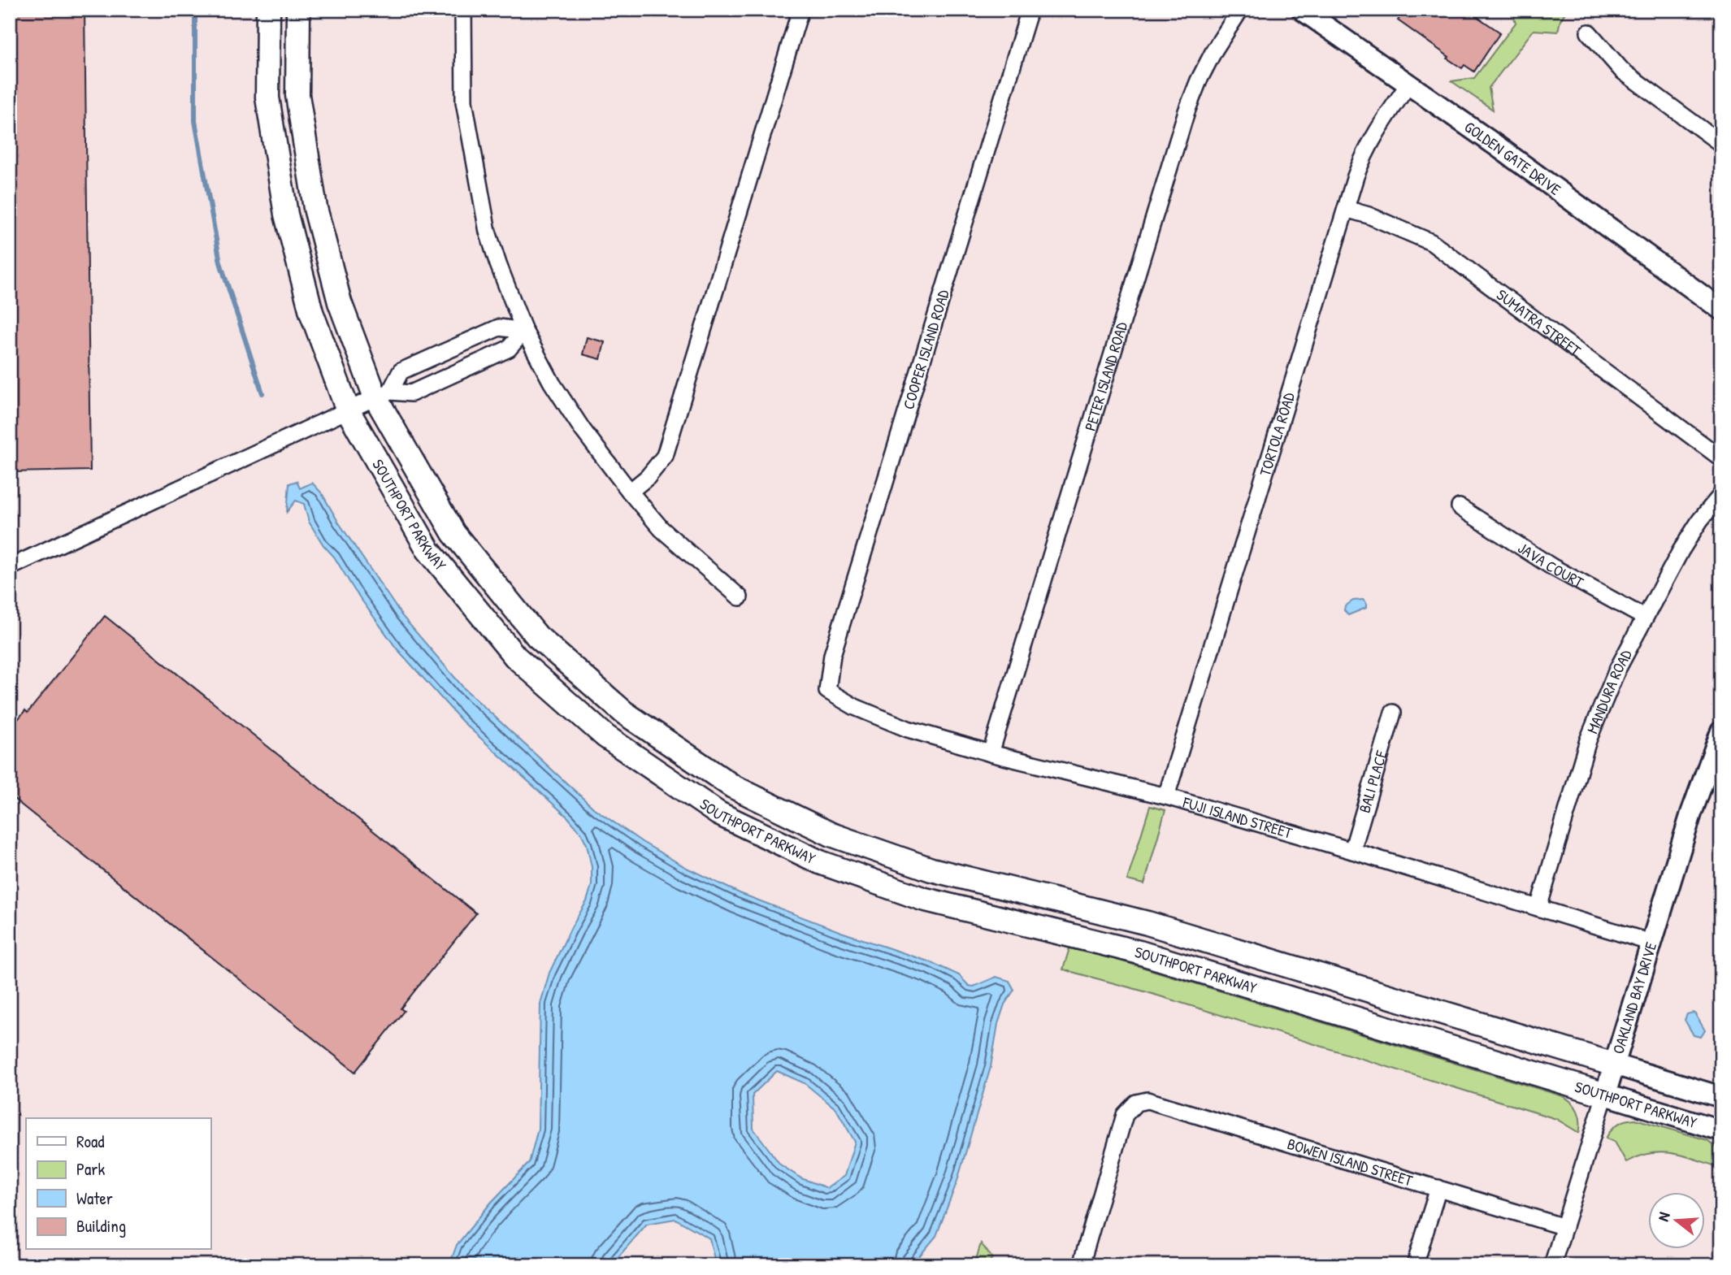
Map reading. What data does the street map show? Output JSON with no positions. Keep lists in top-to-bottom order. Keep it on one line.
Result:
{"streets":{"main road":["SOUTHPORT PARKWAY"],"street":["GOLDEN GATE DRIVE","SUMATRA STREET","COOPER ISLAND ROAD","PETER ISLAND ROAD","TORTOLA ROAD","JAVA COURT","MANDURA ROAD","BALI PLACE","FUJI ISLAND STREET","OAKLAND BAY DRIVE","BOWEN ISLAND STREET"]},"crossings":[["GOLDEN GATE DRIVE","TORTOLA ROAD"],["SUMATRA STREET","TORTOLA ROAD"],["COOPER ISLAND ROAD","FUJI ISLAND STREET"],["PETER ISLAND ROAD","FUJI ISLAND STREET"],["TORTOLA ROAD","FUJI ISLAND STREET"],["SOUTHPORT PARKWAY","OAKLAND BAY DRIVE"],["JAVA COURT","MANDURA ROAD"],["MANDURA ROAD","FUJI ISLAND STREET"],["BALI PLACE","FUJI ISLAND STREET"],["FUJI ISLAND STREET","OAKLAND BAY DRIVE"],["OAKLAND BAY DRIVE","BOWEN ISLAND STREET"]],"legend":["Road","Park","Water","Building"],"north":"left"}
